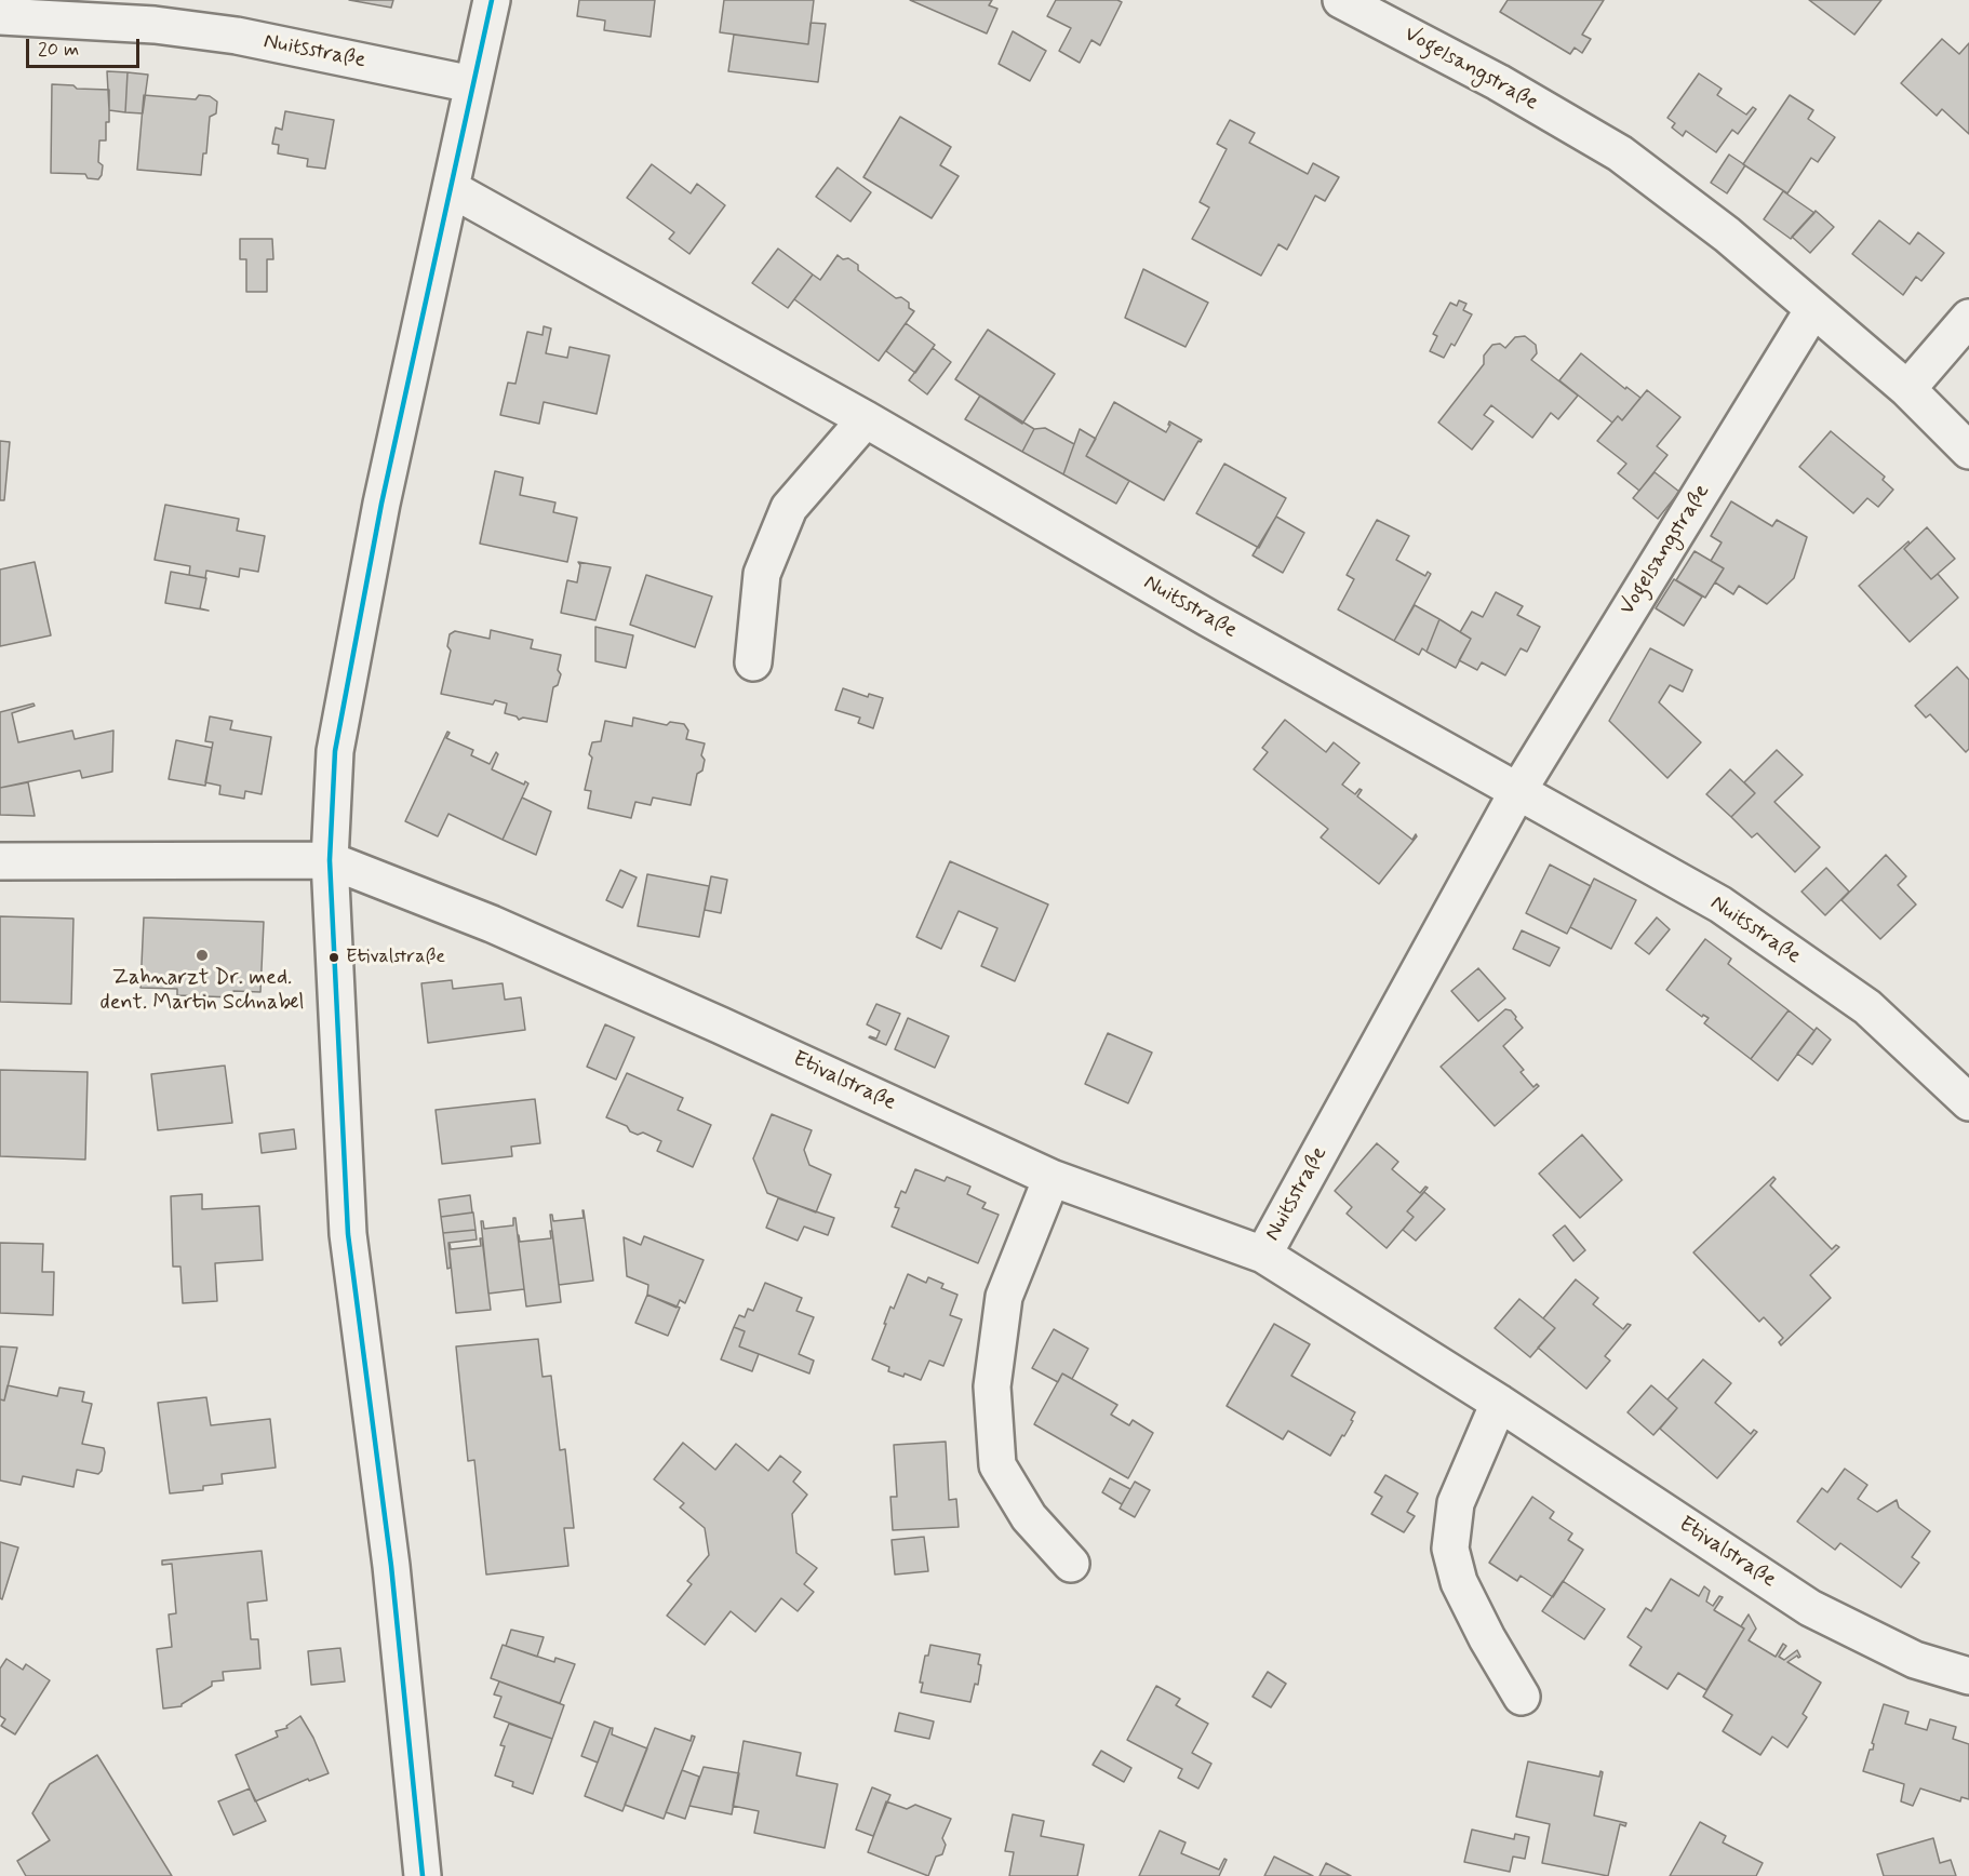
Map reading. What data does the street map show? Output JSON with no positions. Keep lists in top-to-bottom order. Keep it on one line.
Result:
{"streets":{"street":["Nuitsstraße","Vogelsangstraße","Etivalstraße"]},"crossings":[["Nuitsstraße","Vogelsangstraße"],["Nuitsstraße","Etivalstraße"]],"places":["Zahnarzt Dr. med. dent. Martin Schnabel","Etivalstraße"],"scale_bar":"20 m"}
